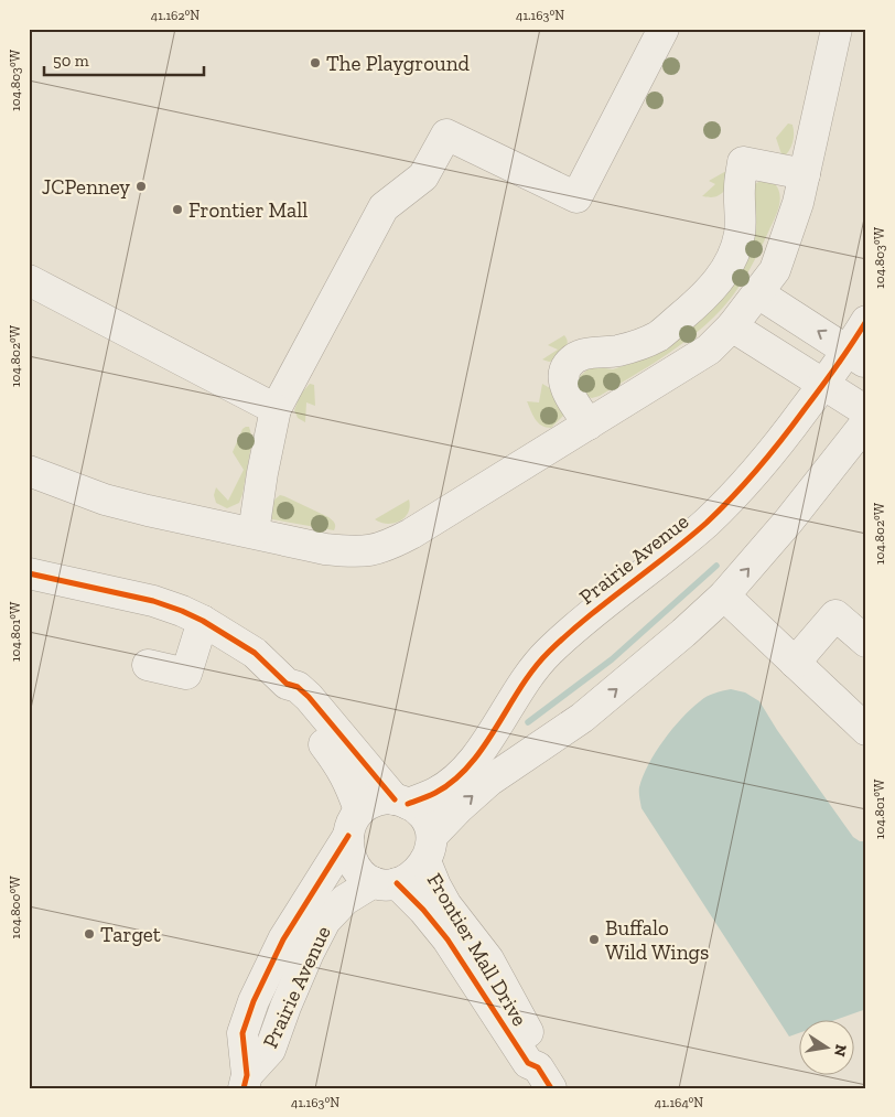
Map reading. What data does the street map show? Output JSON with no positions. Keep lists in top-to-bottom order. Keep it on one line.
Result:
{"streets":{"street":["Prairie Avenue","Frontier Mall Drive"]},"crossings":[["Prairie Avenue","Frontier Mall Drive"]],"places":["The Playground","JCPenney","Frontier Mall","Target","Buffalo Wild Wings"],"scale_bar":"50 m","north":"right","coordinates":["41.162°N","41.163°N","104.803°W","104.802°W","104.801°W","104.800°W","41.164°N"]}
